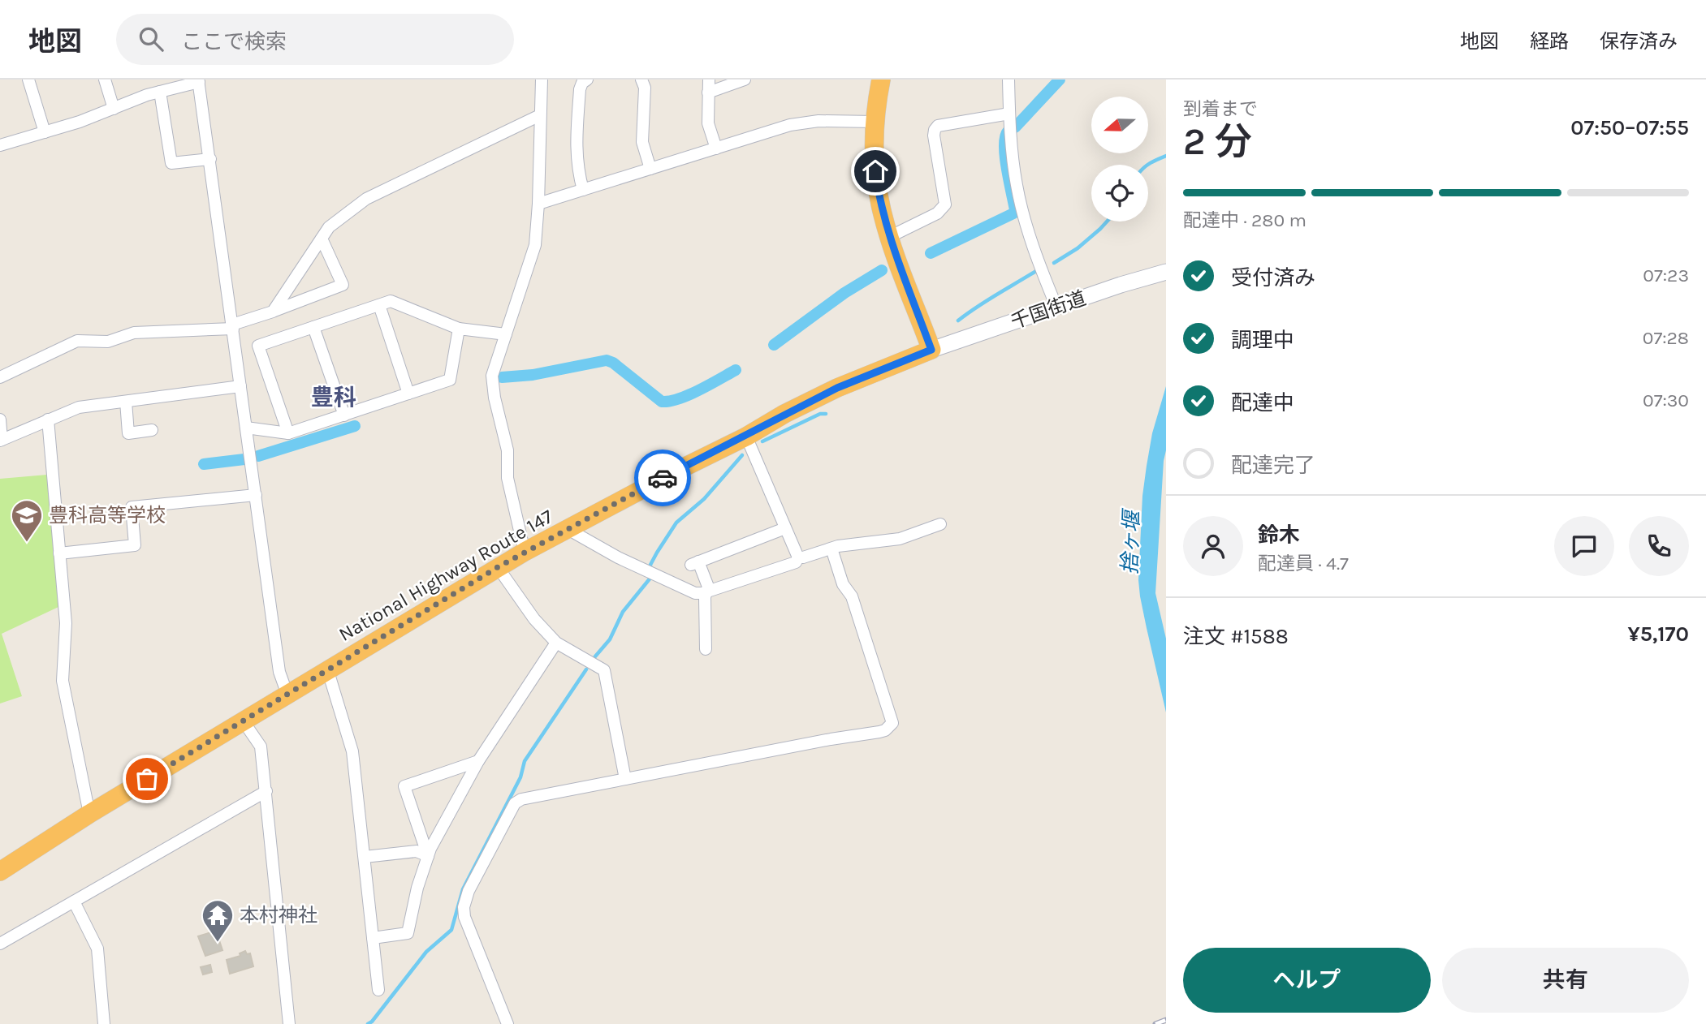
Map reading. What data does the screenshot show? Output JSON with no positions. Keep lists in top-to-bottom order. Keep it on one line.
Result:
{"streets":{"highway":["National Highway Route 147"],"main road":["千国街道"]},"crossings":[["千国街道","National Highway Route 147"]],"districts":["豊科"],"water":["捨ヶ堰"],"places":{"school or university":["豊科高等学校"],"temple":["本村神社"]},"north":"left","page":{"header":"地図","search":"ここで検索","nav":["地図","経路","保存済み"],"heading":["2 分","到着まで","07:50–07:55"],"panel":["鈴木","配達員 · 4.7","注文 #1588","¥5,170"],"bar":"配達中 · 280 m","list":[["受付済み","07:23"],["調理中","07:28"],["配達中","07:30"],"配達完了"],"buttons":["ヘルプ","共有"]}}
